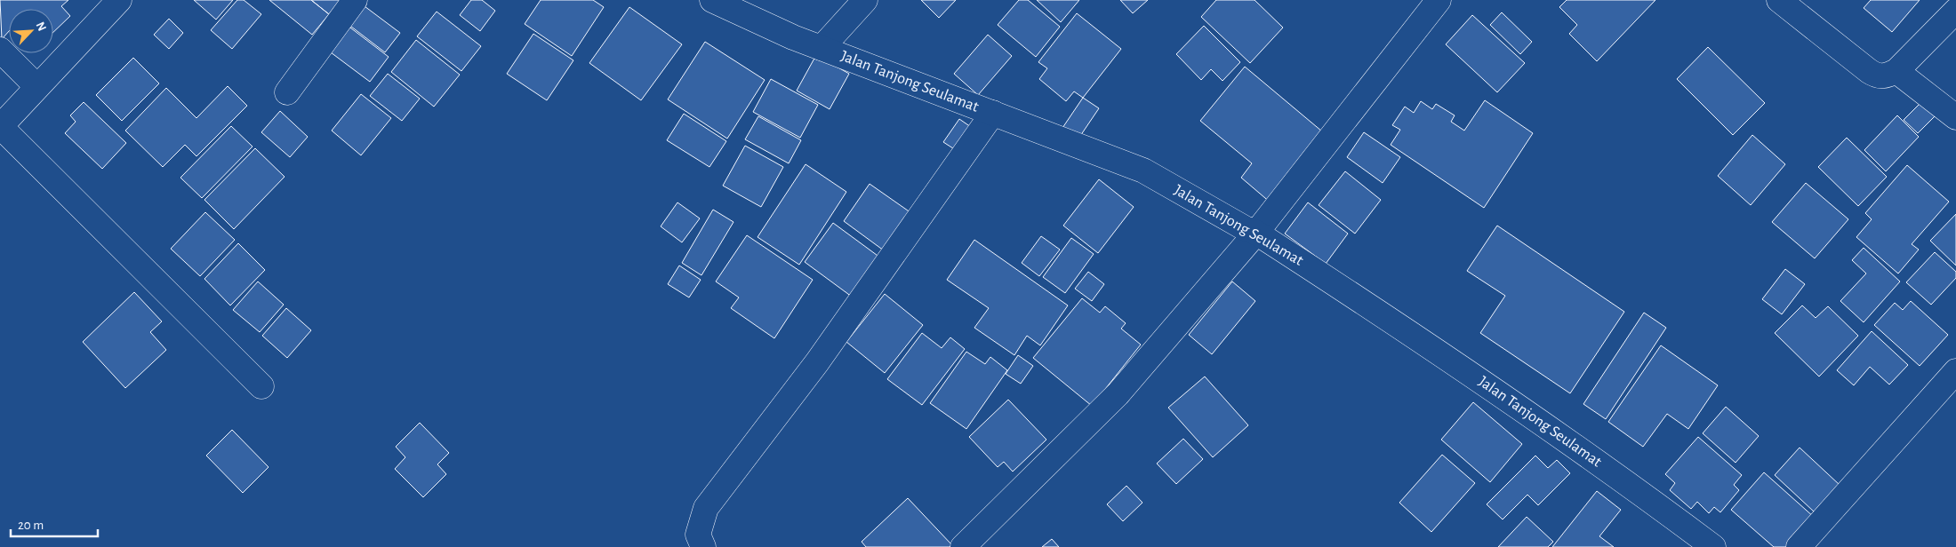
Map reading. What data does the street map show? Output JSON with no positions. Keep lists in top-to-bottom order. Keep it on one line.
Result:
{"streets":{"street":["Jalan Tanjong Seulamat"]},"scale_bar":"20 m","north":"top right"}
